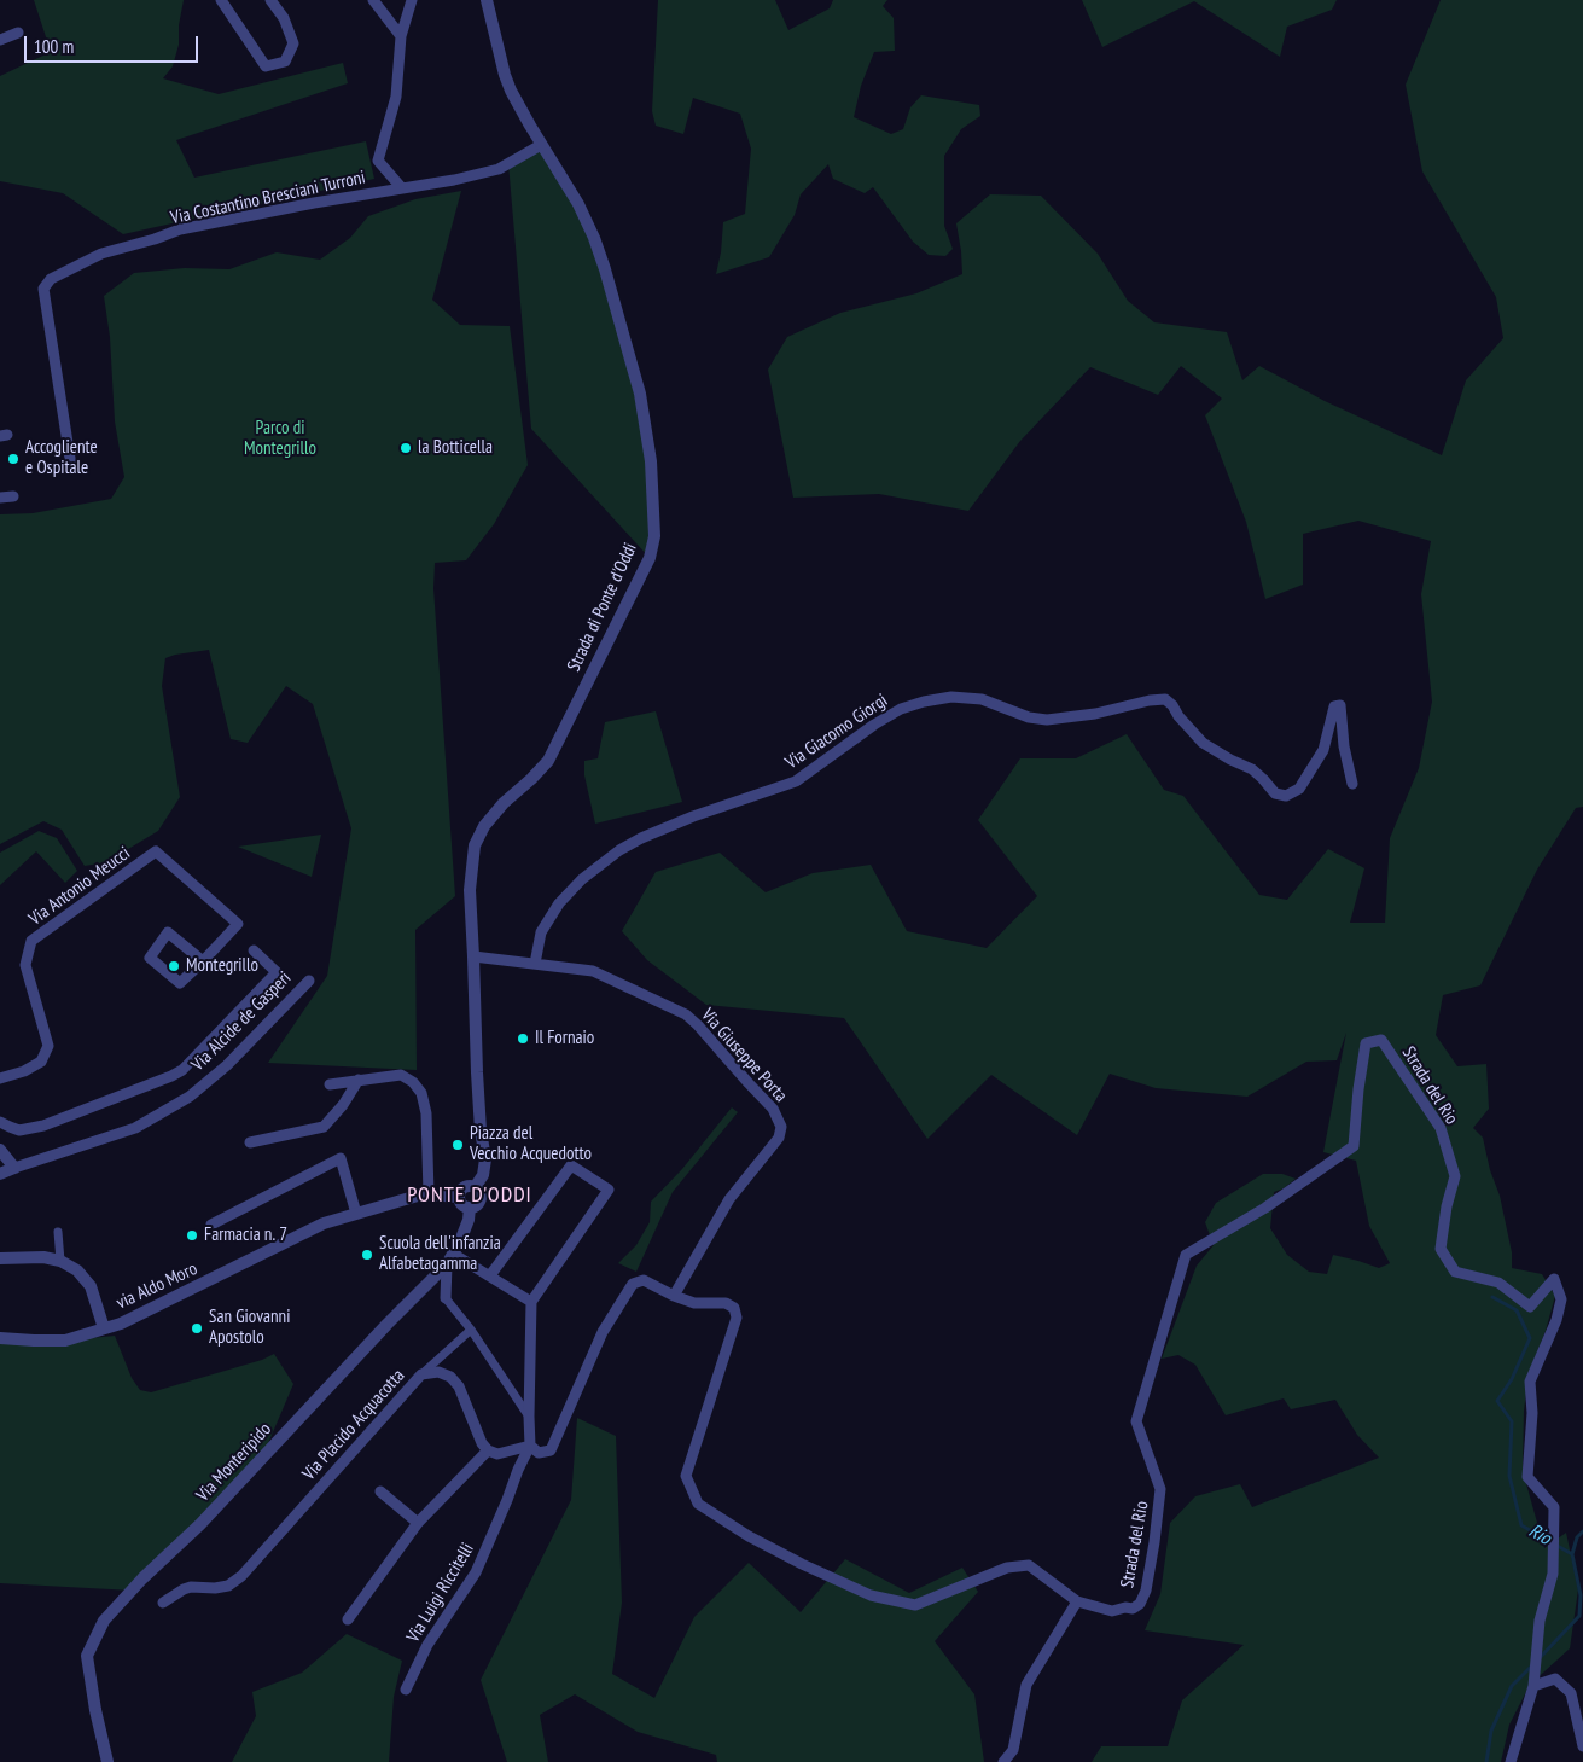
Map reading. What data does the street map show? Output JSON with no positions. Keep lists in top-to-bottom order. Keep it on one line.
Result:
{"streets":{"street":["Via Costantino Bresciani Turroni","Strada di Ponte d'Oddi","Via Giacomo Giorgi","Via Antonio Meucci","Via Alcide de Gasperi","Via Giuseppe Porta","Strada del Rio","via Aldo Moro","Via Placido Acquacotta","Via Monteripido","Via Luigi Riccitelli"]},"crossings":[["Via Costantino Bresciani Turroni","Strada di Ponte d'Oddi"],["Strada di Ponte d'Oddi","Via Giuseppe Porta"],["Strada di Ponte d'Oddi","via Aldo Moro"],["Strada di Ponte d'Oddi","Via Monteripido"],["Via Giacomo Giorgi","Via Giuseppe Porta"],["Via Giuseppe Porta","Strada del Rio"],["via Aldo Moro","Via Monteripido"]],"districts":["PONTE D'ODDI"],"water":["Rio"],"parks":["Parco di Montegrillo"],"places":["la Botticella","Accogliente e Ospitale","Montegrillo","Il Fornaio","Piazza del Vecchio Acquedotto","Farmacia n. 7","Scuola dell'infanzia Alfabetagamma","San Giovanni Apostolo"],"scale_bar":"100 m"}
